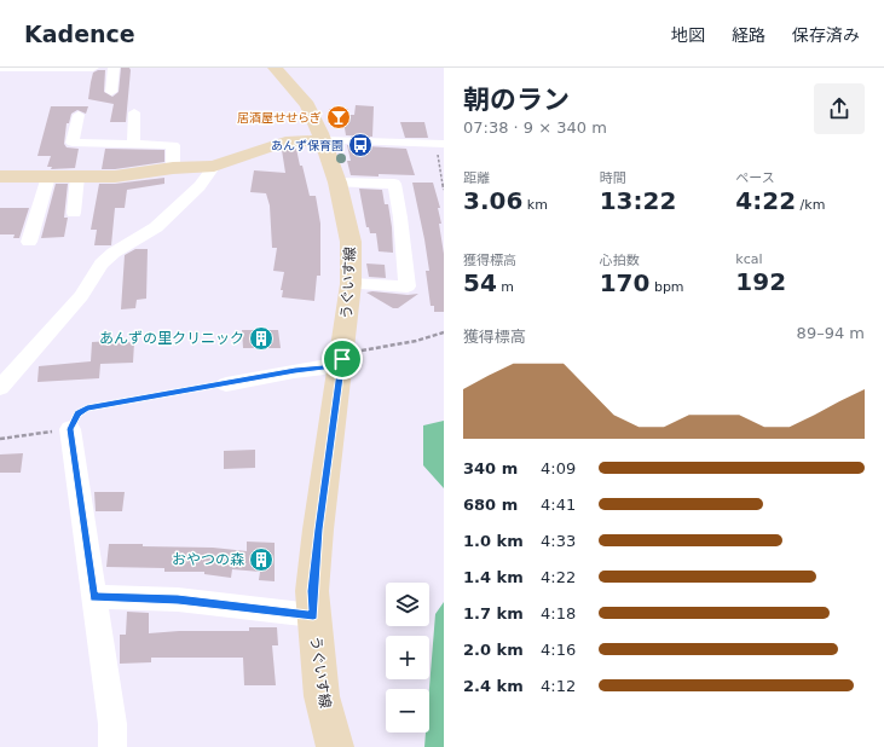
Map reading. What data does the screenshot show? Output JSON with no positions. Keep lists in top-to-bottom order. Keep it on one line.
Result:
{"streets":{"street":["うぐいす線"]},"places":{"bar":["居酒屋せせらぎ"],"bus stop":["あんず保育園"],"building":["あんずの里クリニック","おやつの森"]},"page":{"header":"Kadence","nav":["地図","経路","保存済み"],"heading":["朝のラン","07:38 · 9 × 340 m"],"stats":[["距離","3.06 km"],["時間","13:22"],["ペース","4:22 /km"],["獲得標高","54 m"],["心拍数","170 bpm"],["kcal","192"]],"chart":["獲得標高","89–94 m"],"list":[{"name":"340 m","note":"4:09"},{"name":"680 m","note":"4:41"},{"name":"1.0 km","note":"4:33"},{"name":"1.4 km","note":"4:22"},{"name":"1.7 km","note":"4:18"},{"name":"2.0 km","note":"4:16"},{"name":"2.4 km","note":"4:12"}],"map_buttons":["+","−"]}}
